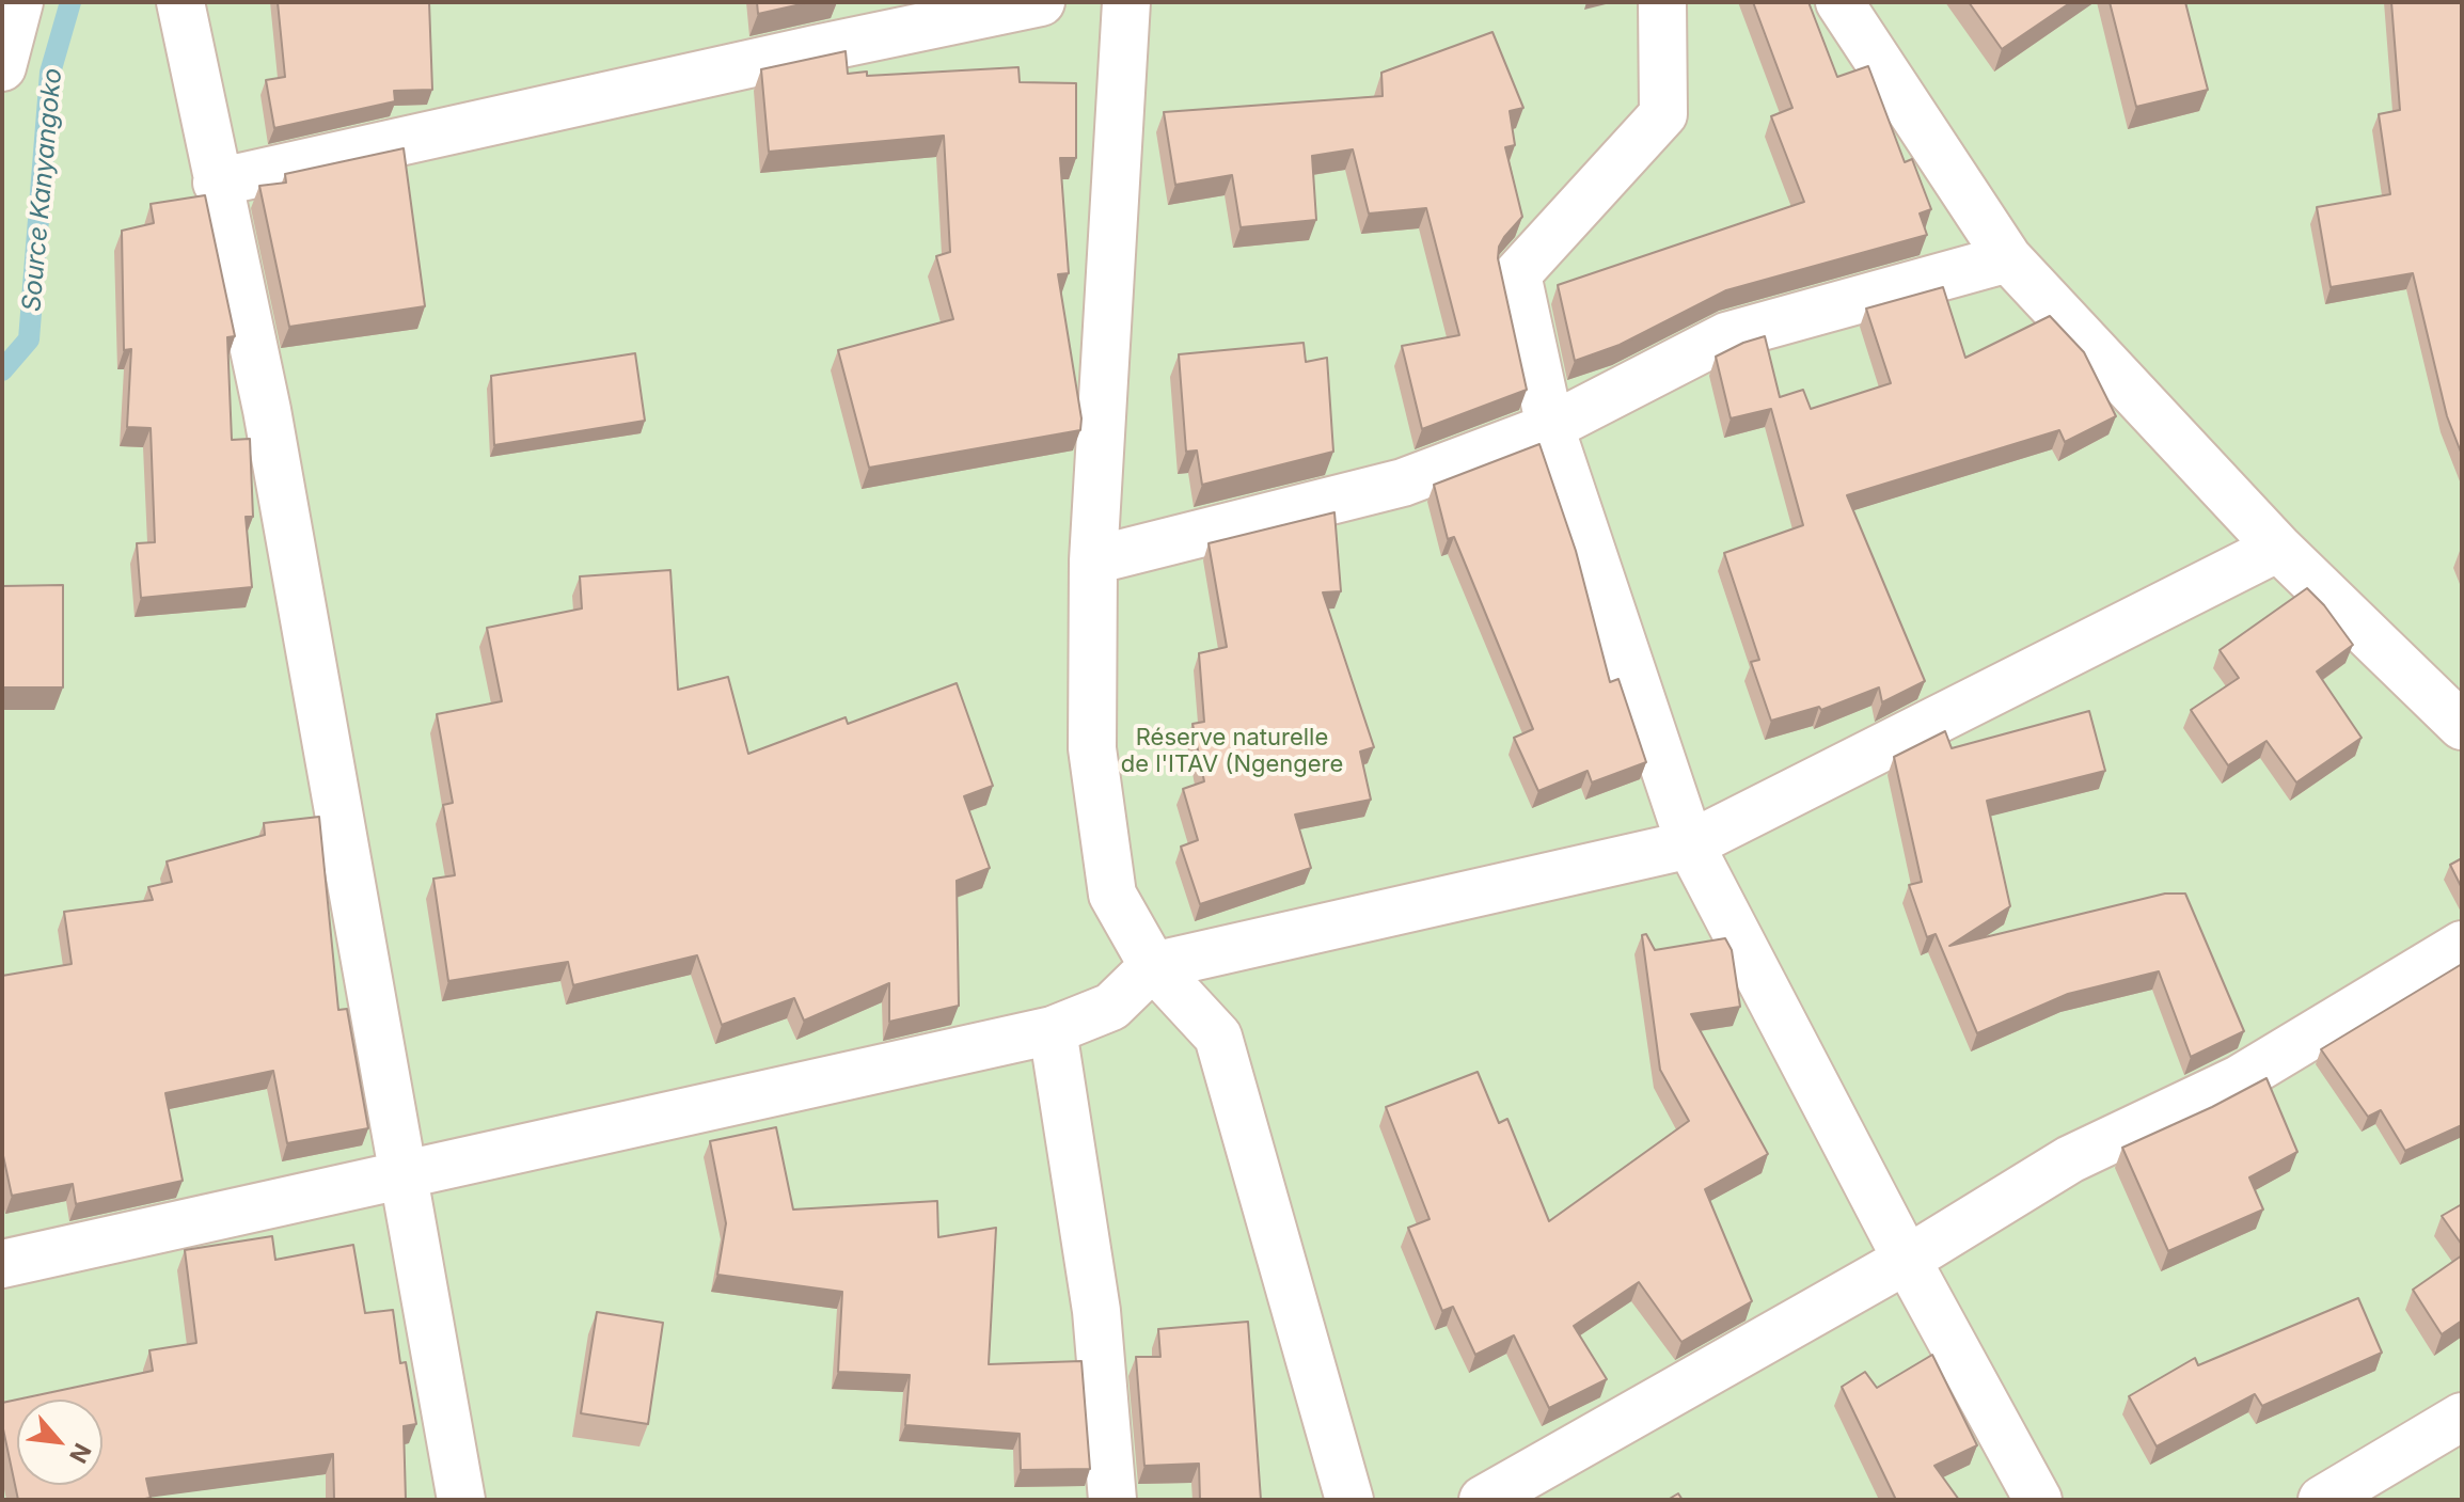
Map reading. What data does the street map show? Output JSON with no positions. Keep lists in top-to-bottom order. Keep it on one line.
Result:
{"water":["Source Kanyangoko"],"parks":["Réserve naturelle de l'ITAV (Ngengere"],"north":"bottom right"}
